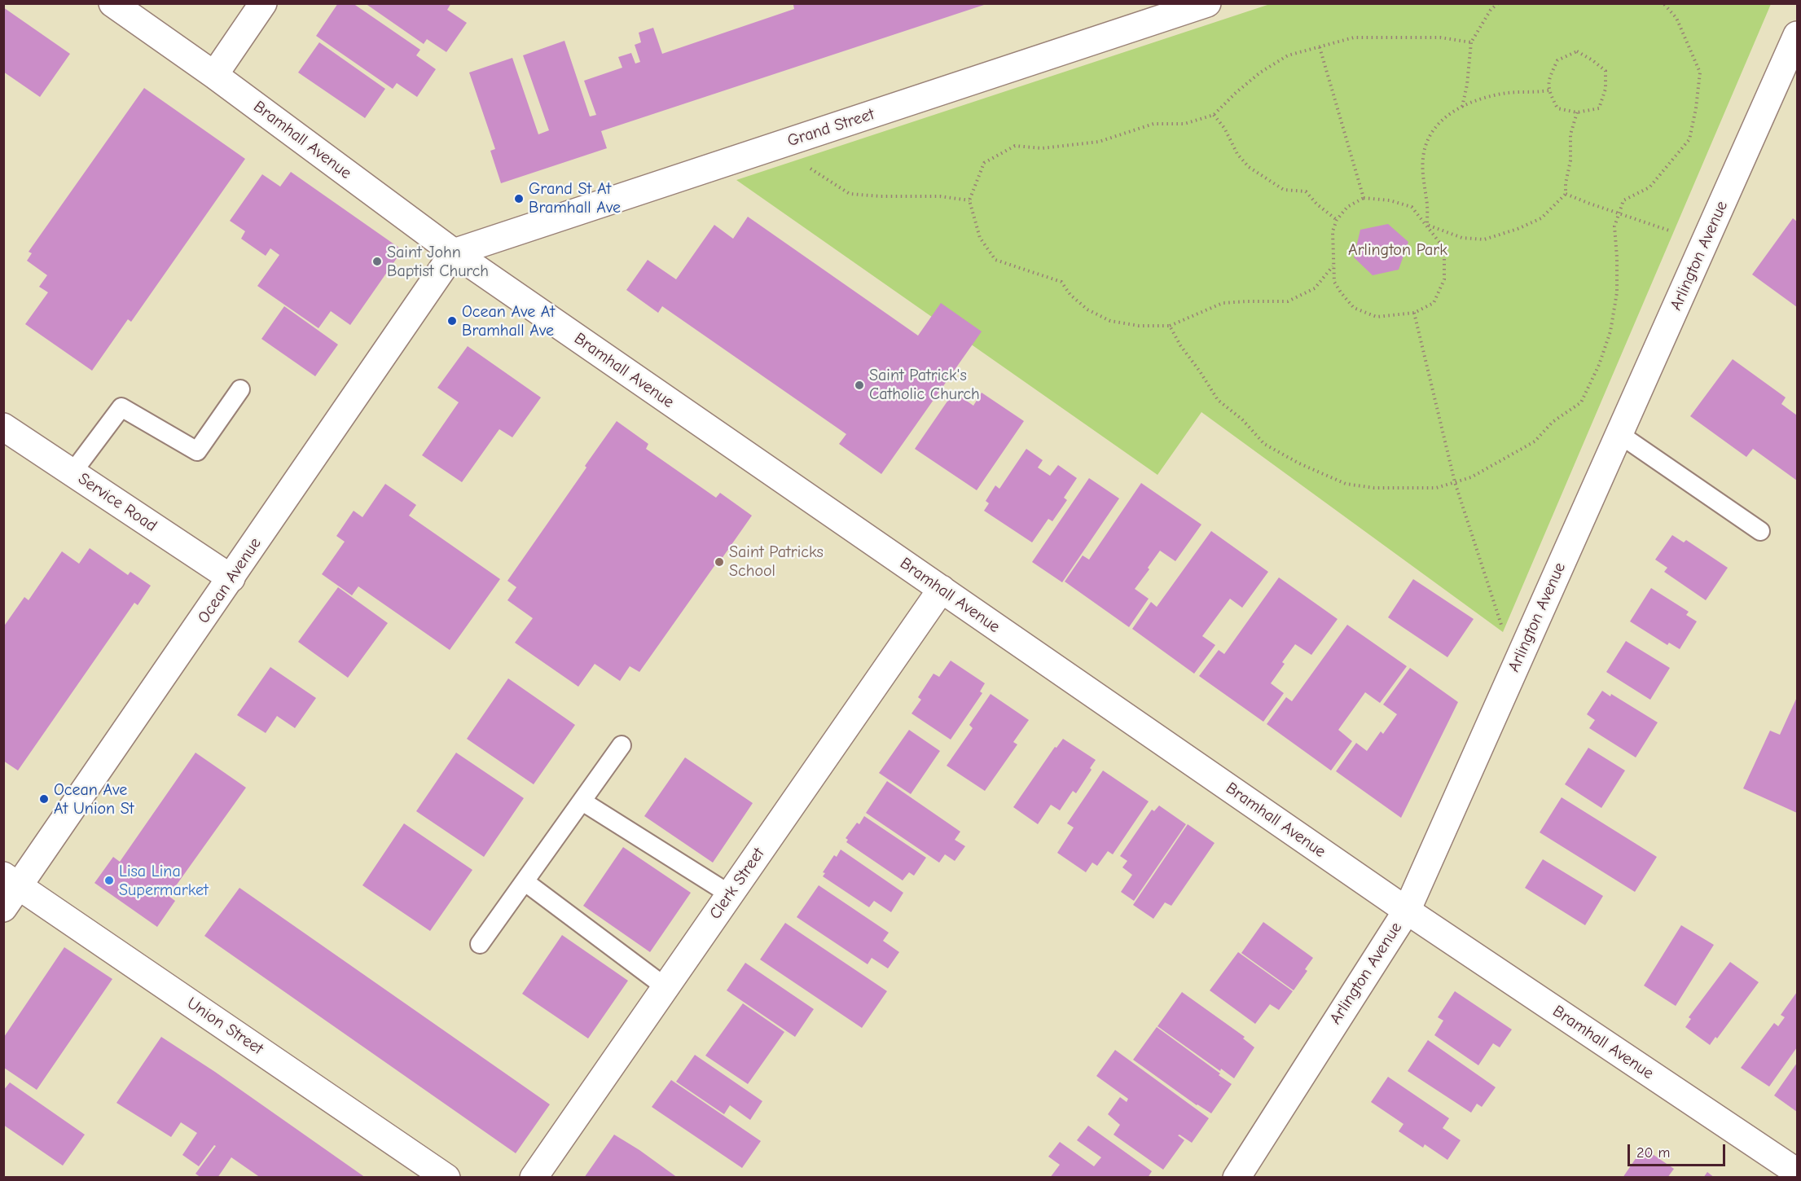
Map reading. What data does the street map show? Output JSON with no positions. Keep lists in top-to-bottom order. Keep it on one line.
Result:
{"streets":{"street":["Grand Street","Bramhall Avenue","Arlington Avenue","Service Road","Ocean Avenue","Clerk Street","Union Street"]},"crossings":[["Grand Street","Bramhall Avenue"],["Grand Street","Ocean Avenue"],["Bramhall Avenue","Arlington Avenue"],["Bramhall Avenue","Ocean Avenue"],["Bramhall Avenue","Clerk Street"],["Service Road","Ocean Avenue"],["Ocean Avenue","Union Street"]],"parks":["Arlington Park"],"places":["Grand St At Bramhall Ave","Saint John Baptist Church","Ocean Ave At Bramhall Ave","Saint Patrick's Catholic Church","Saint Patricks School","Ocean Ave At Union St","Lisa Lina Supermarket"],"scale_bar":"20 m"}
